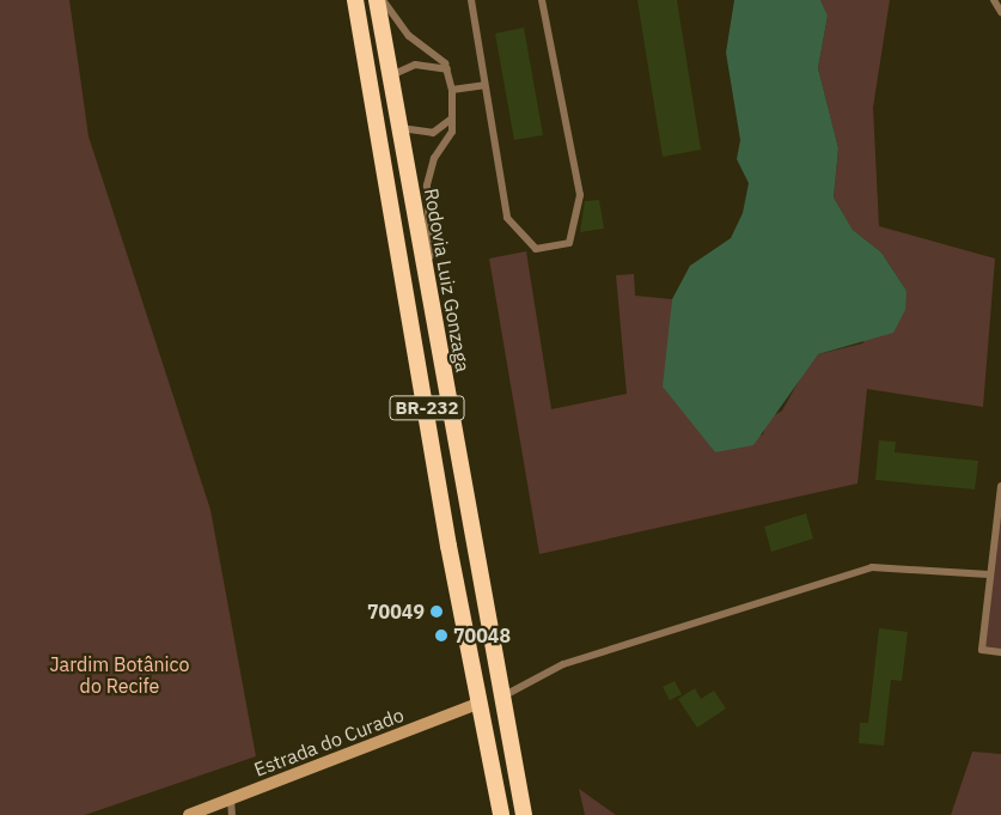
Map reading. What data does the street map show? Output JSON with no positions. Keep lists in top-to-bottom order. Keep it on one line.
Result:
{"streets":{"highway":["Rodovia Luiz Gonzaga","BR-232"],"main road":["Estrada do Curado"]},"crossings":[["BR-232","Estrada do Curado"]],"parks":["Jardim Botânico do Recife"],"places":["70049","70048"]}
